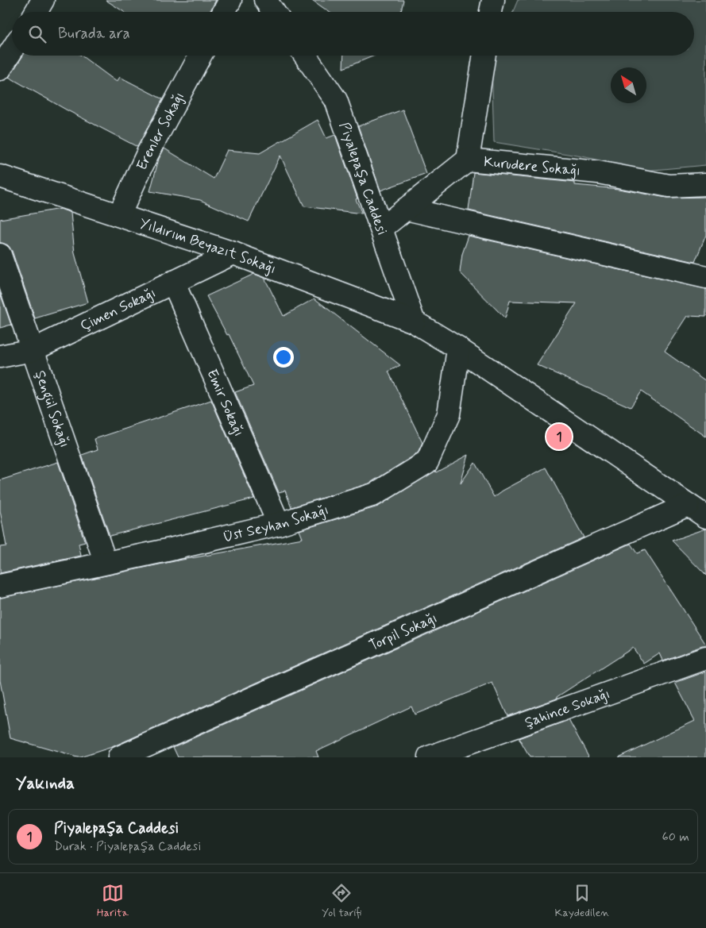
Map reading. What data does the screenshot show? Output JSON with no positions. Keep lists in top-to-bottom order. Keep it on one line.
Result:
{"streets":{"street":["Erenler Sokağı","Kurudere Sokağı","Piyalepaşa Caddesi","Yıldırım Beyazıt Sokağı","Çimen Sokağı","Emir Sokağı","Şengül Sokağı","Üst Seyhan Sokağı","Torpil Sokağı","Şahince Sokağı"]},"crossings":[["Erenler Sokağı","Yıldırım Beyazıt Sokağı"],["Kurudere Sokağı","Piyalepaşa Caddesi"],["Piyalepaşa Caddesi","Yıldırım Beyazıt Sokağı"],["Yıldırım Beyazıt Sokağı","Çimen Sokağı"],["Çimen Sokağı","Emir Sokağı"],["Çimen Sokağı","Şengül Sokağı"],["Emir Sokağı","Üst Seyhan Sokağı"],["Şengül Sokağı","Üst Seyhan Sokağı"]],"north":"top left","page":{"search":"Burada ara","pins":"1","heading":"Yakında","list":[{"mark":"1","name":"Piyalepaşa Caddesi","note":"Durak · Piyalepaşa Caddesi","value":"60 m"}],"nav":["Harita","Yol tarifi","Kaydedilen"]}}
